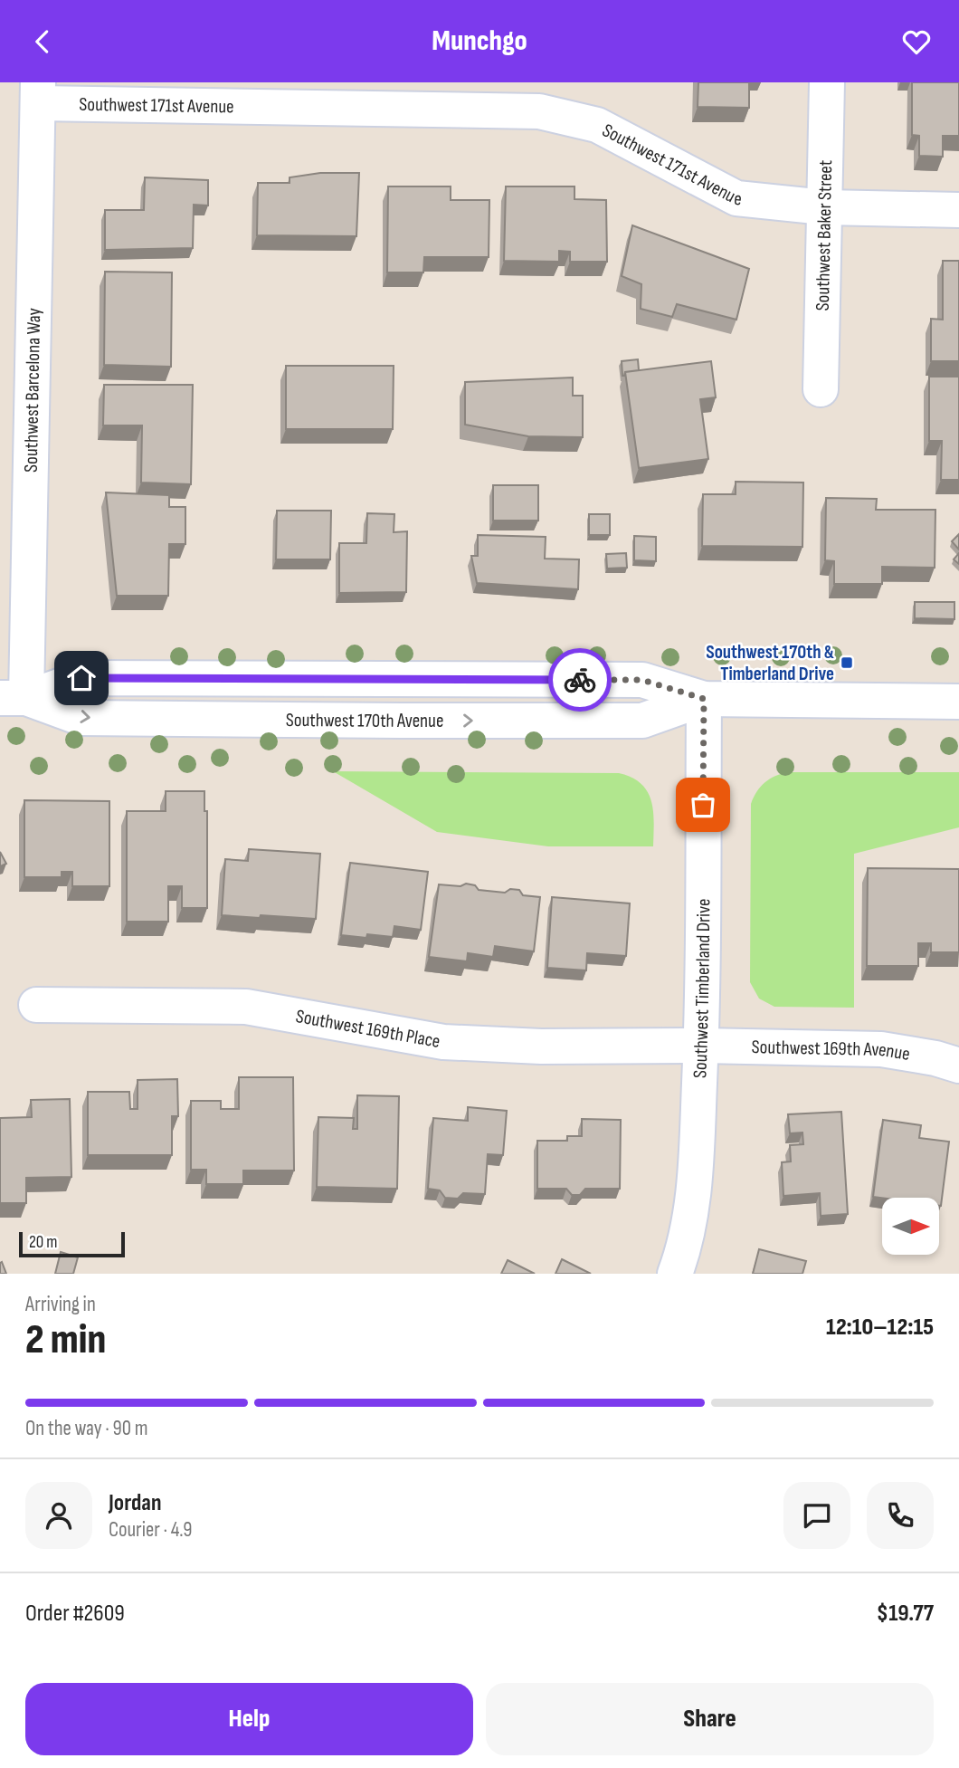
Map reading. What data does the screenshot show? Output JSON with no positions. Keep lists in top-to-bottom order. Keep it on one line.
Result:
{"streets":{"street":["Southwest 171st Avenue","Southwest Baker Street","Southwest Barcelona Way","Southwest Timberland Drive","Southwest 169th Place","Southwest 169th Avenue"]},"crossings":[["Southwest 171st Avenue","Southwest Baker Street"],["Southwest 171st Avenue","Southwest Barcelona Way"],["Southwest Timberland Drive","Southwest 169th Place"],["Southwest Timberland Drive","Southwest 169th Avenue"],["Southwest 169th Place","Southwest 169th Avenue"]],"places":{"transit":["Southwest 170th & Timberland Drive"]},"scale_bar":"20 m","north":"right","page":{"header":"Munchgo","scale":"20 m","heading":["2 min","Arriving in","12:10–12:15"],"panel":["Jordan","Courier · 4.9","Order #2609","$19.77"],"bar":"On the way · 90 m","buttons":["Help","Share"]}}
